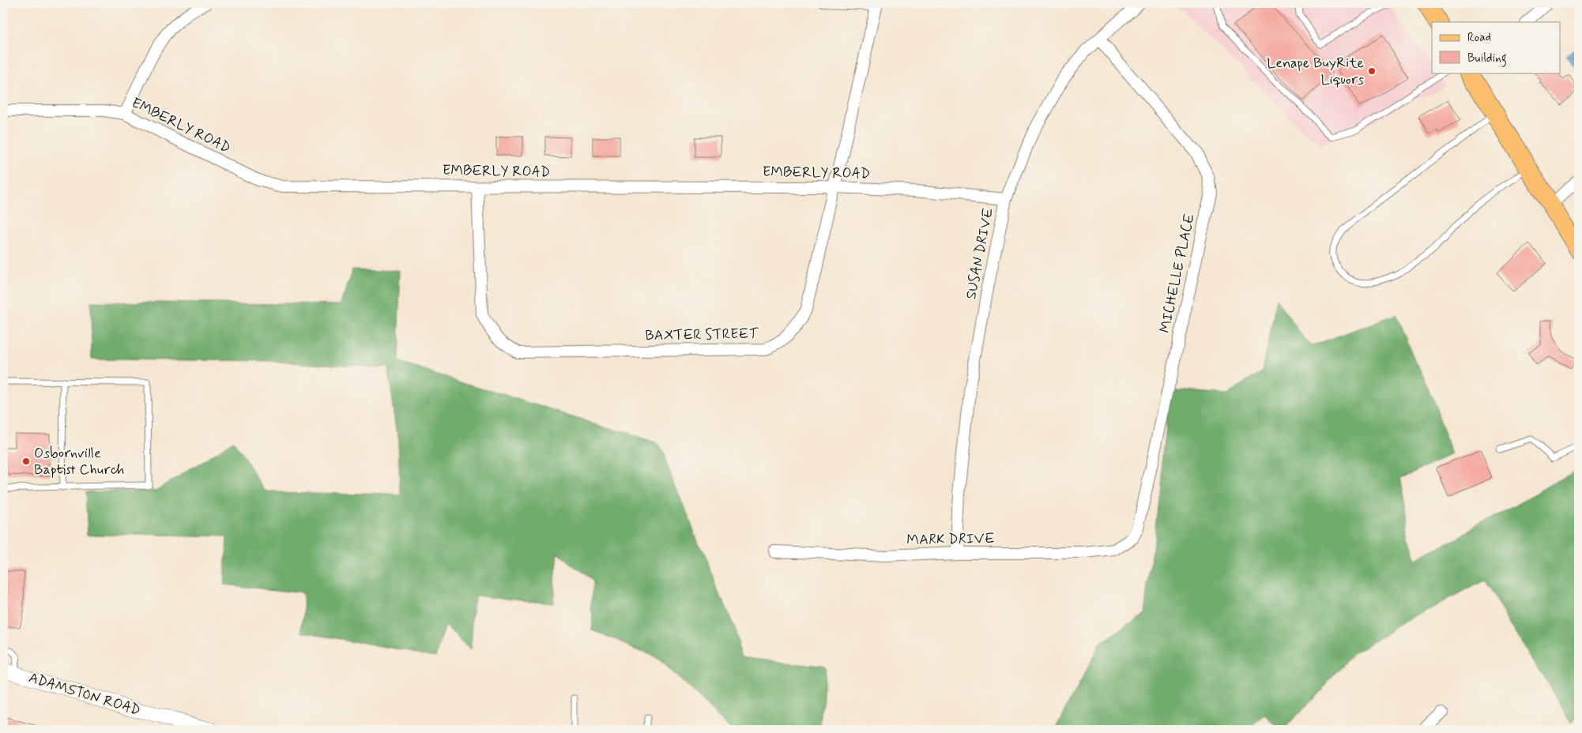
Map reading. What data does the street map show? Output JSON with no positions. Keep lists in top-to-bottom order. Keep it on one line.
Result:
{"streets":{"street":["EMBERLY ROAD","SUSAN DRIVE","MICHELLE PLACE","BAXTER STREET","MARK DRIVE","ADAMSTON ROAD"]},"crossings":[["EMBERLY ROAD","SUSAN DRIVE"],["EMBERLY ROAD","BAXTER STREET"],["SUSAN DRIVE","MICHELLE PLACE"],["SUSAN DRIVE","MARK DRIVE"],["MICHELLE PLACE","MARK DRIVE"]],"places":["Lenape BuyRite Liquors","Osbornville Baptist Church"],"legend":["Road","Building"]}
